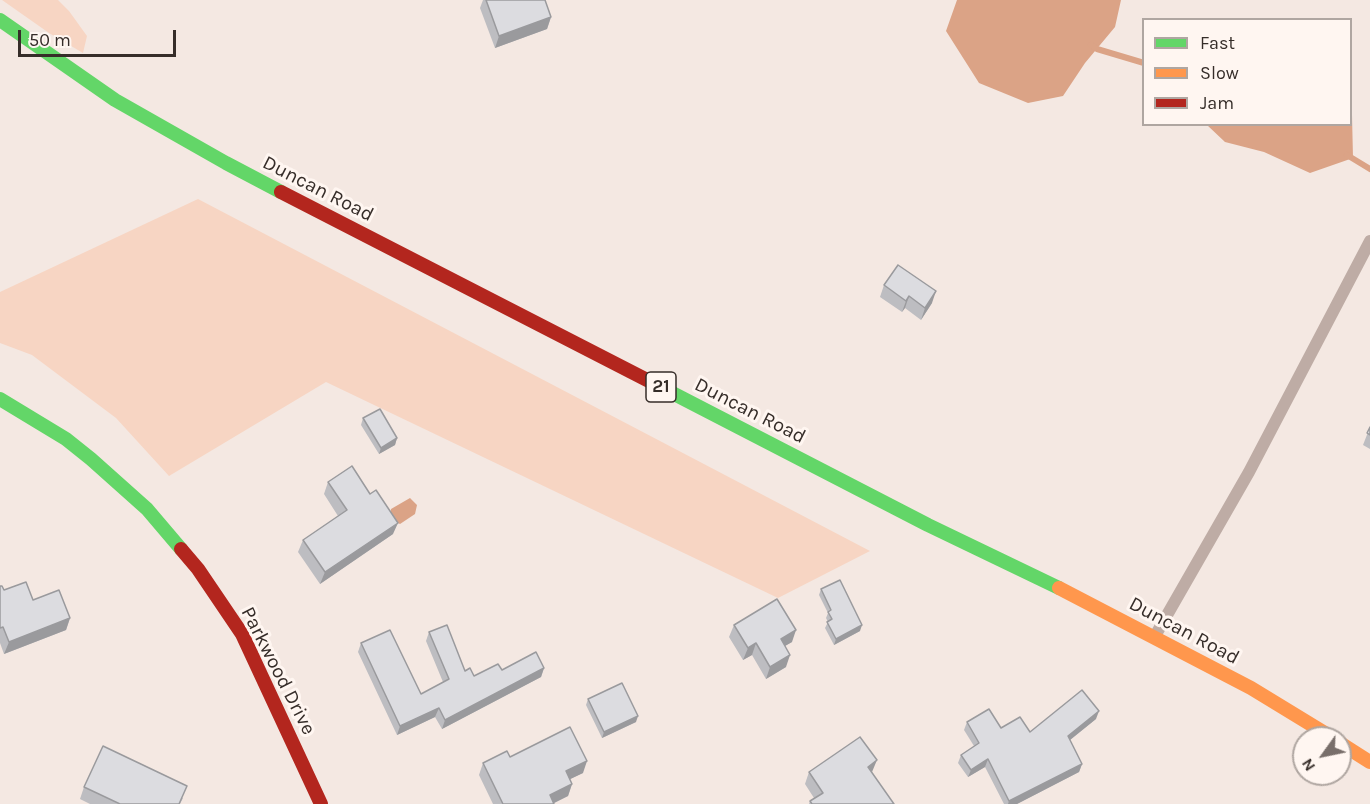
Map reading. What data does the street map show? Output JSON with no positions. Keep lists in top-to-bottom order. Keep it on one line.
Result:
{"streets":{"main road":["Duncan Road","21","Parkwood Drive"]},"legend":["Fast","Slow","Jam"],"scale_bar":"50 m","north":"bottom left"}
